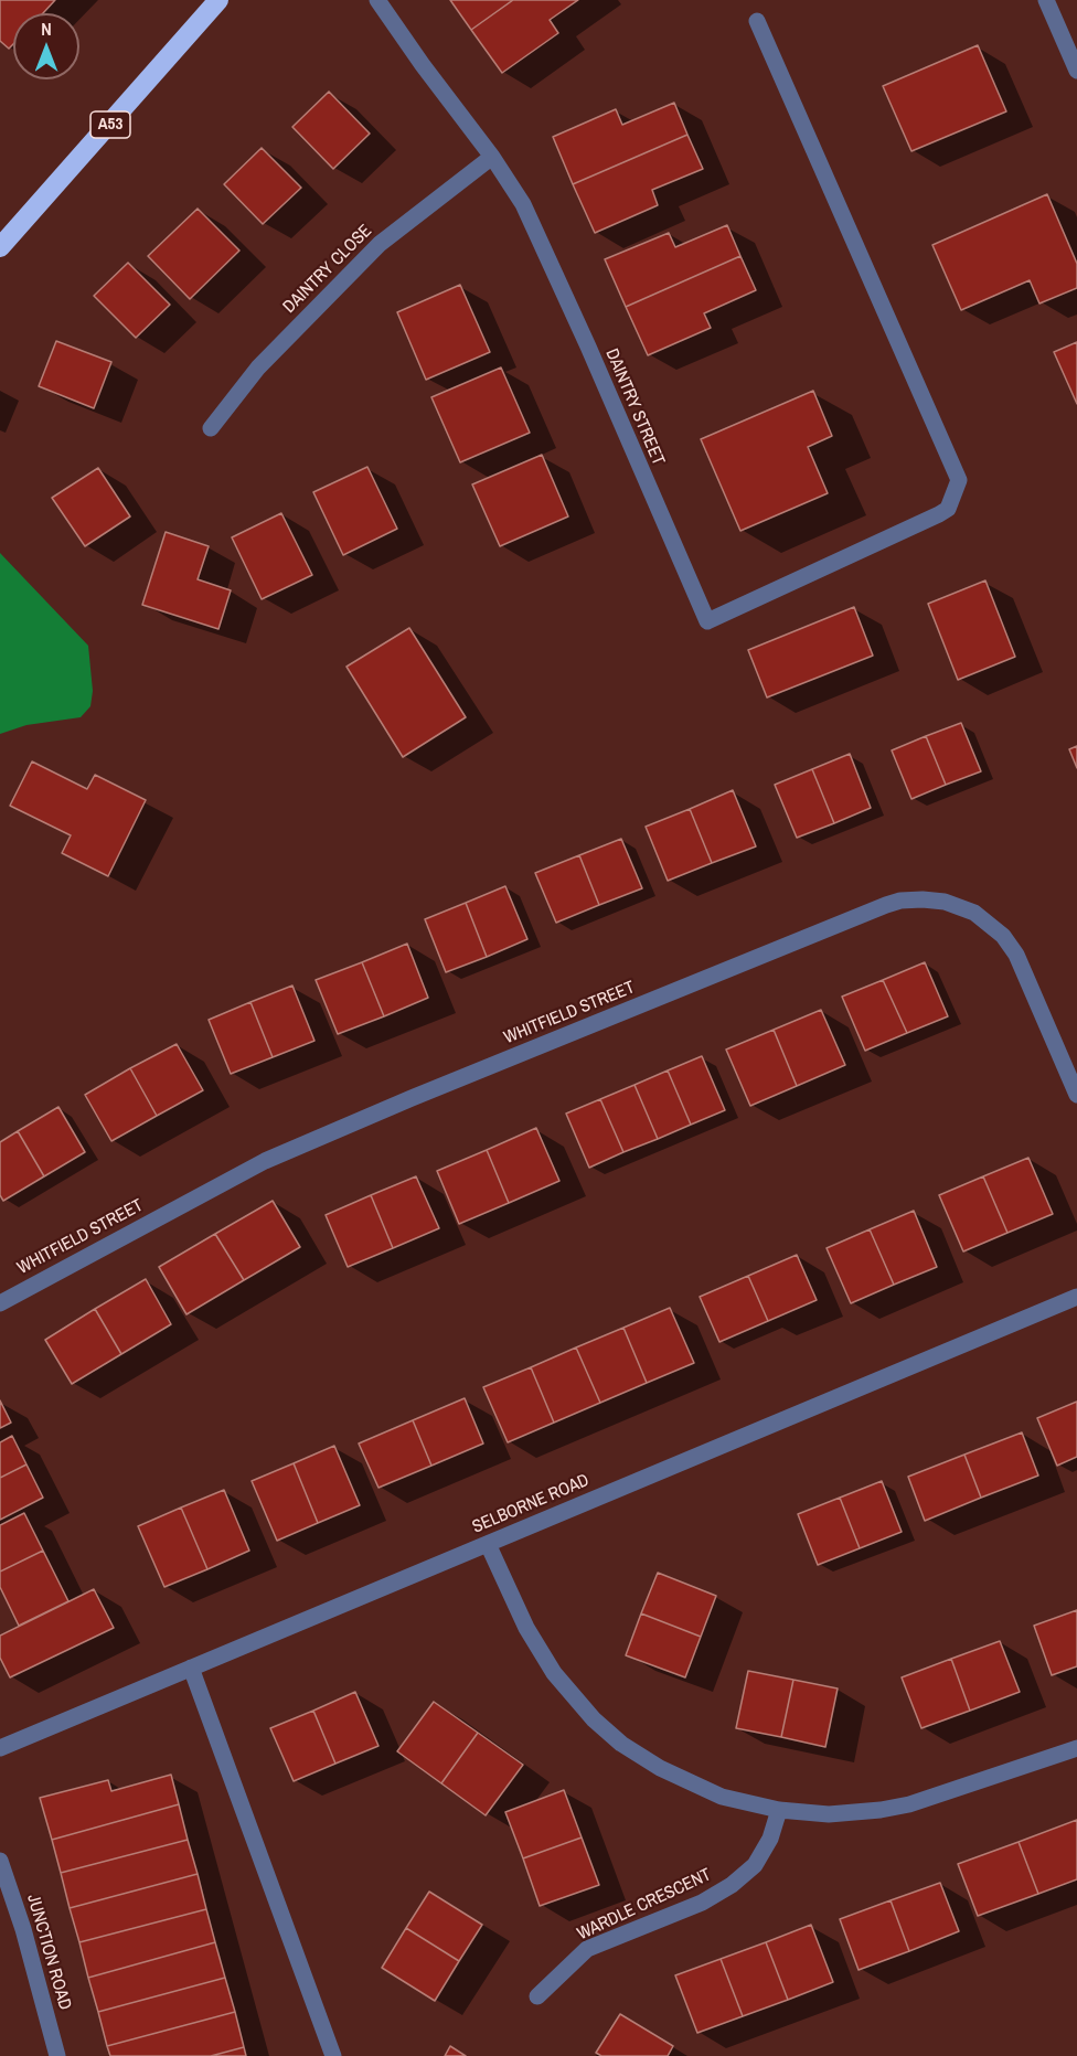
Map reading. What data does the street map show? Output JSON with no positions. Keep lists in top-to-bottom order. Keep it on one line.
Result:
{"streets":{"highway":["A53"],"street":["DAINTRY CLOSE","DAINTRY STREET","WHITFIELD STREET","SELBORNE ROAD","WARDLE CRESCENT","JUNCTION ROAD"]},"crossings":[["DAINTRY CLOSE","DAINTRY STREET"]],"north":"top"}
